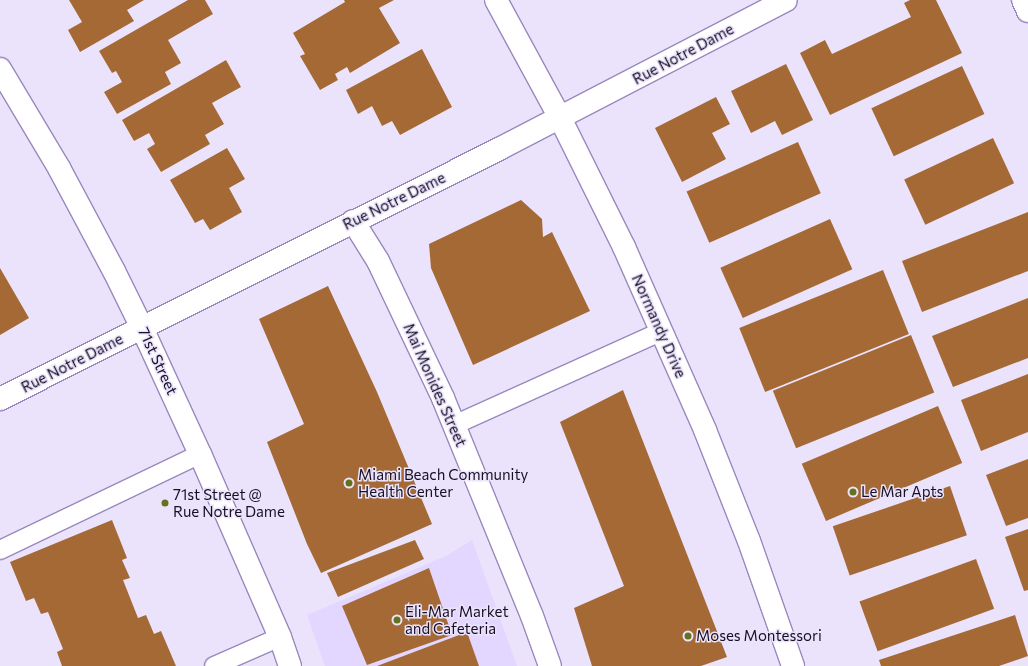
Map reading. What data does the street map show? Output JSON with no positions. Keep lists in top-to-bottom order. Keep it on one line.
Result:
{"streets":{"main road":["Rue Notre Dame","Normandy Drive","71st Street","Mai Monides Street"]},"crossings":[["Rue Notre Dame","Normandy Drive"],["Rue Notre Dame","71st Street"],["Rue Notre Dame","Mai Monides Street"]],"places":["Miami Beach Community Health Center","Le Mar Apts","71st Street @ Rue Notre Dame","Eli-Mar Market and Cafeteria","Moses Montessori"]}
